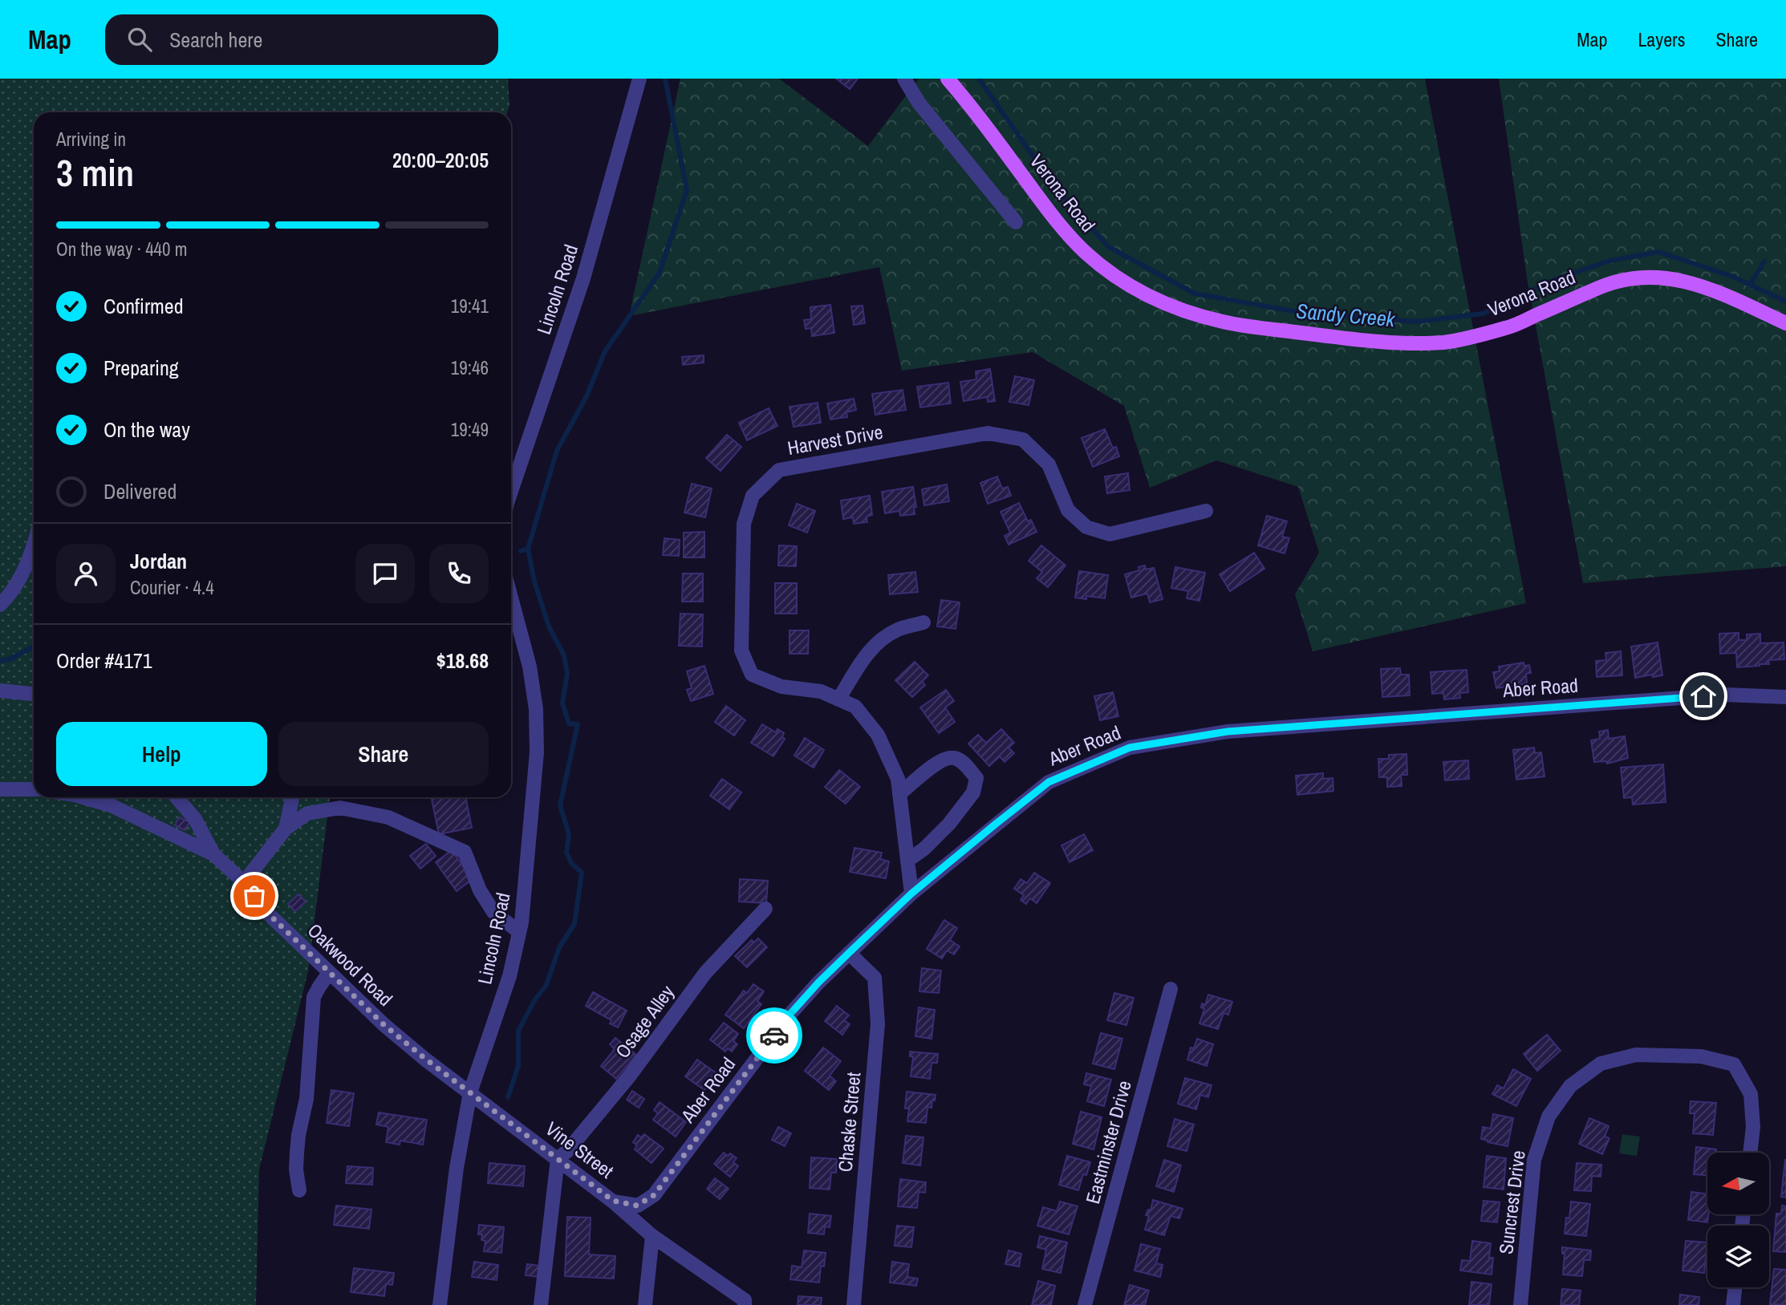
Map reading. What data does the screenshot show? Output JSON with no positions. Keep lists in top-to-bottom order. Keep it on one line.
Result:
{"streets":{"main road":["Verona Road"],"street":["Lincoln Road","Harvest Drive","Aber Road","Oakwood Road","Osage Alley","Chaske Street","Eastminster Drive","Vine Street","Suncrest Drive"]},"crossings":[["Lincoln Road","Oakwood Road"],["Lincoln Road","Vine Street"],["Harvest Drive","Aber Road"],["Aber Road","Chaske Street"],["Aber Road","Vine Street"],["Oakwood Road","Vine Street"],["Osage Alley","Vine Street"]],"water":["Sandy Creek"],"north":"left","page":{"header":"Map","search":"Search here","nav":["Map","Layers","Share"],"heading":["3 min","Arriving in","20:00–20:05"],"panel":["Jordan","Courier · 4.4","Order #4171","$18.68"],"bar":"On the way · 440 m","list":[["Confirmed","19:41"],["Preparing","19:46"],["On the way","19:49"],"Delivered"],"buttons":["Help","Share"]}}
